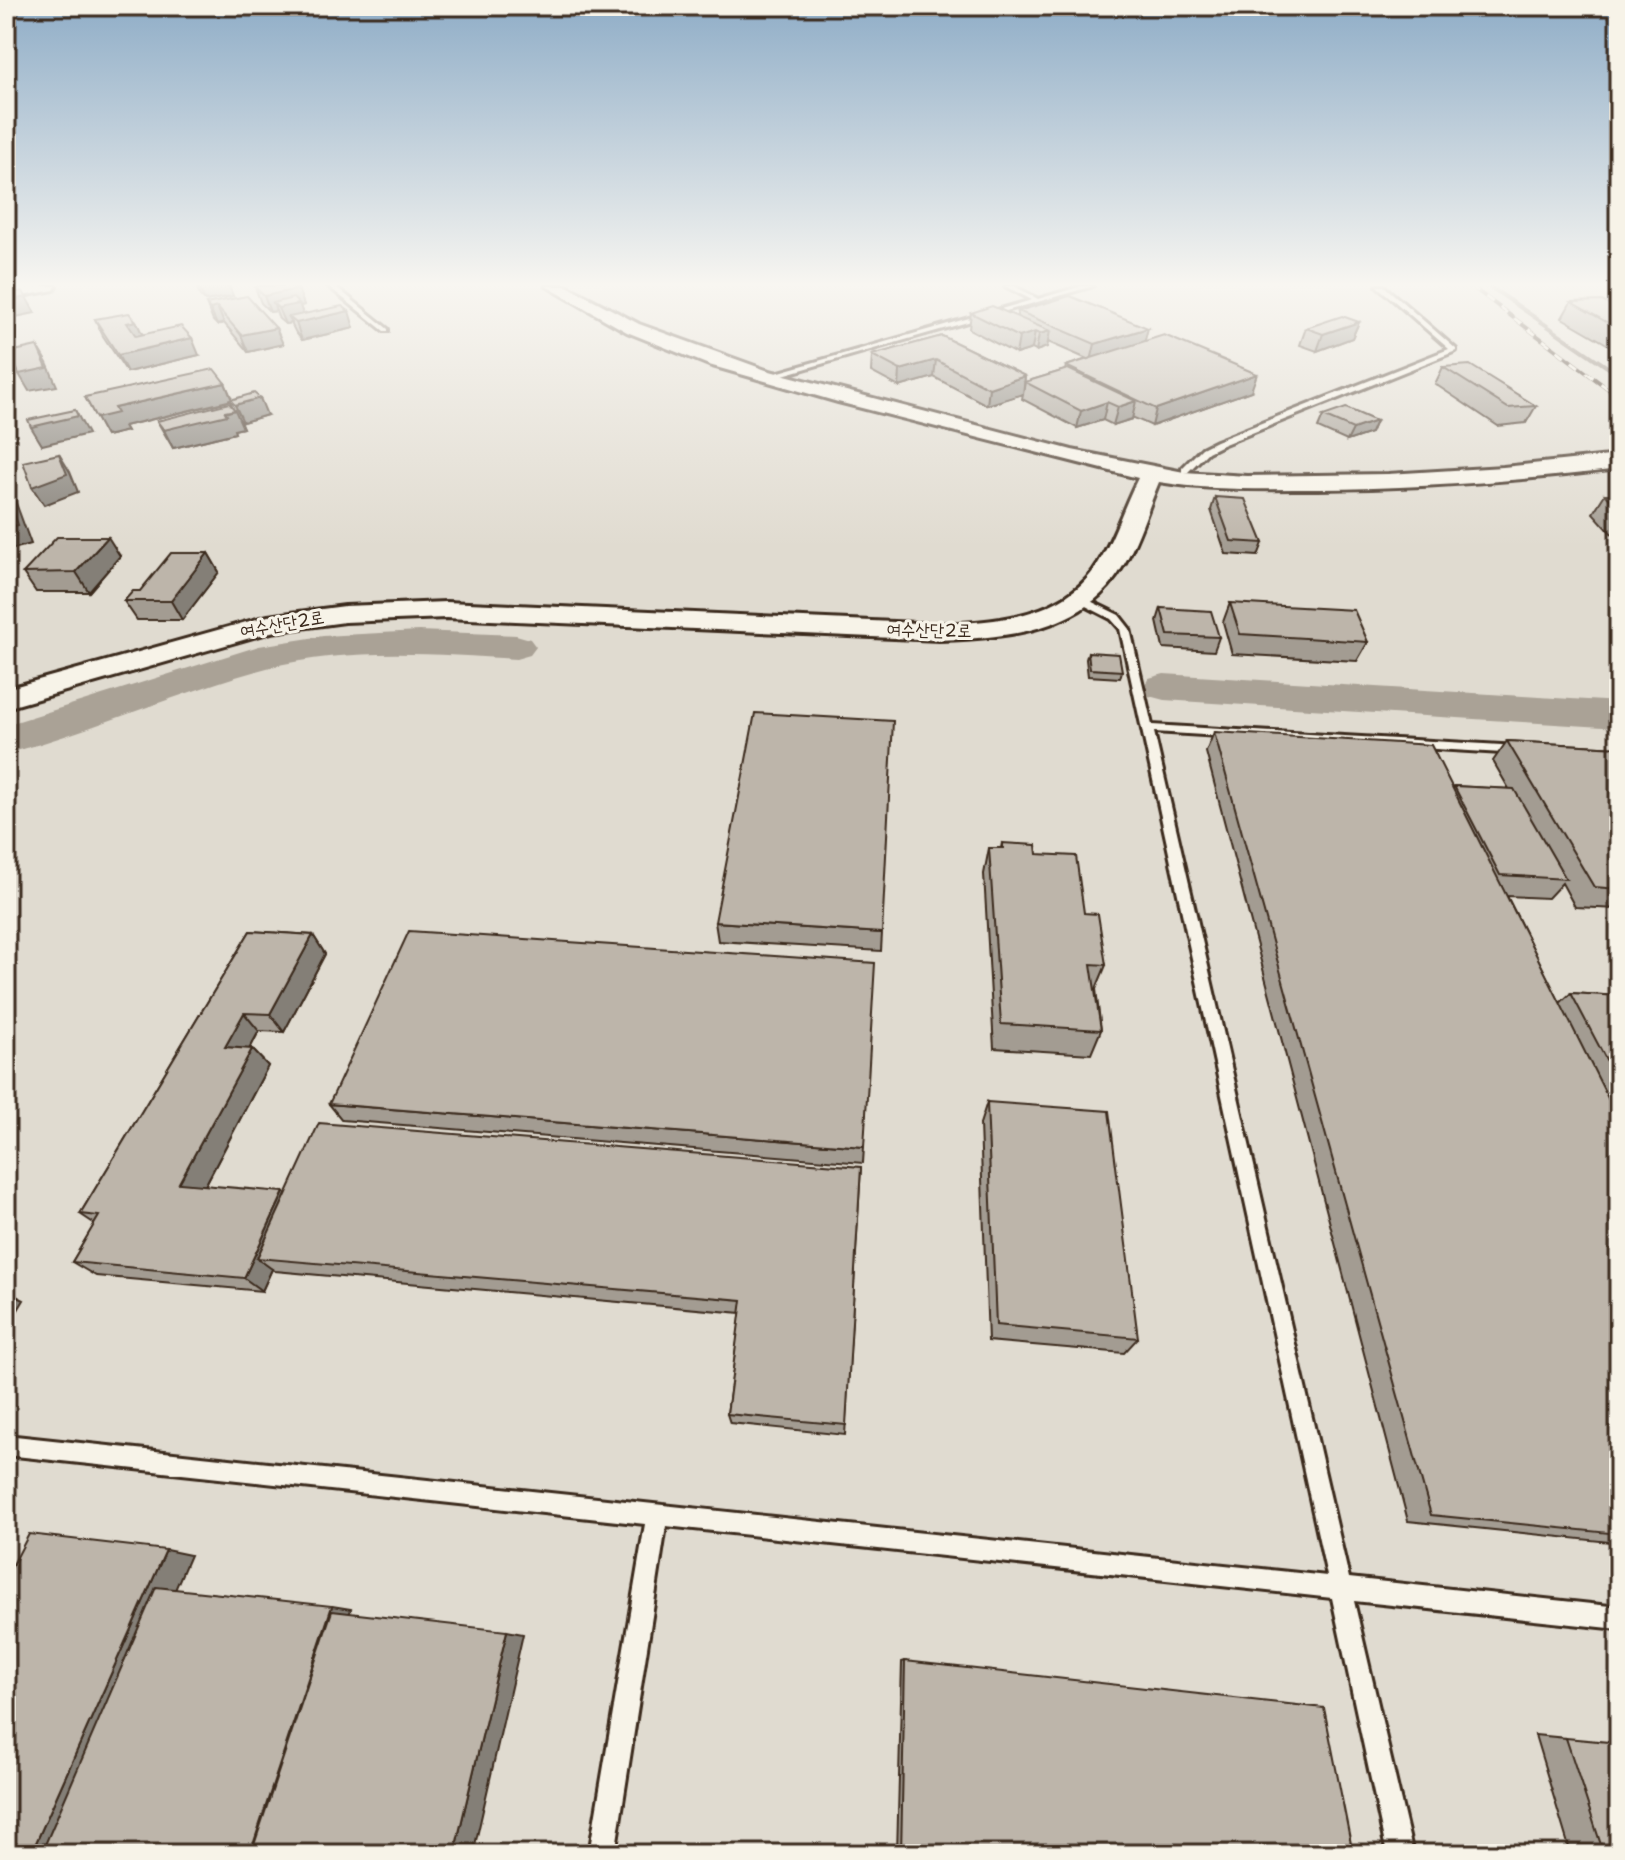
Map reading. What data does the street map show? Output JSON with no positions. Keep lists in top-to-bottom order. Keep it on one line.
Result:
{"streets":{"street":["여수산단2로"]}}
